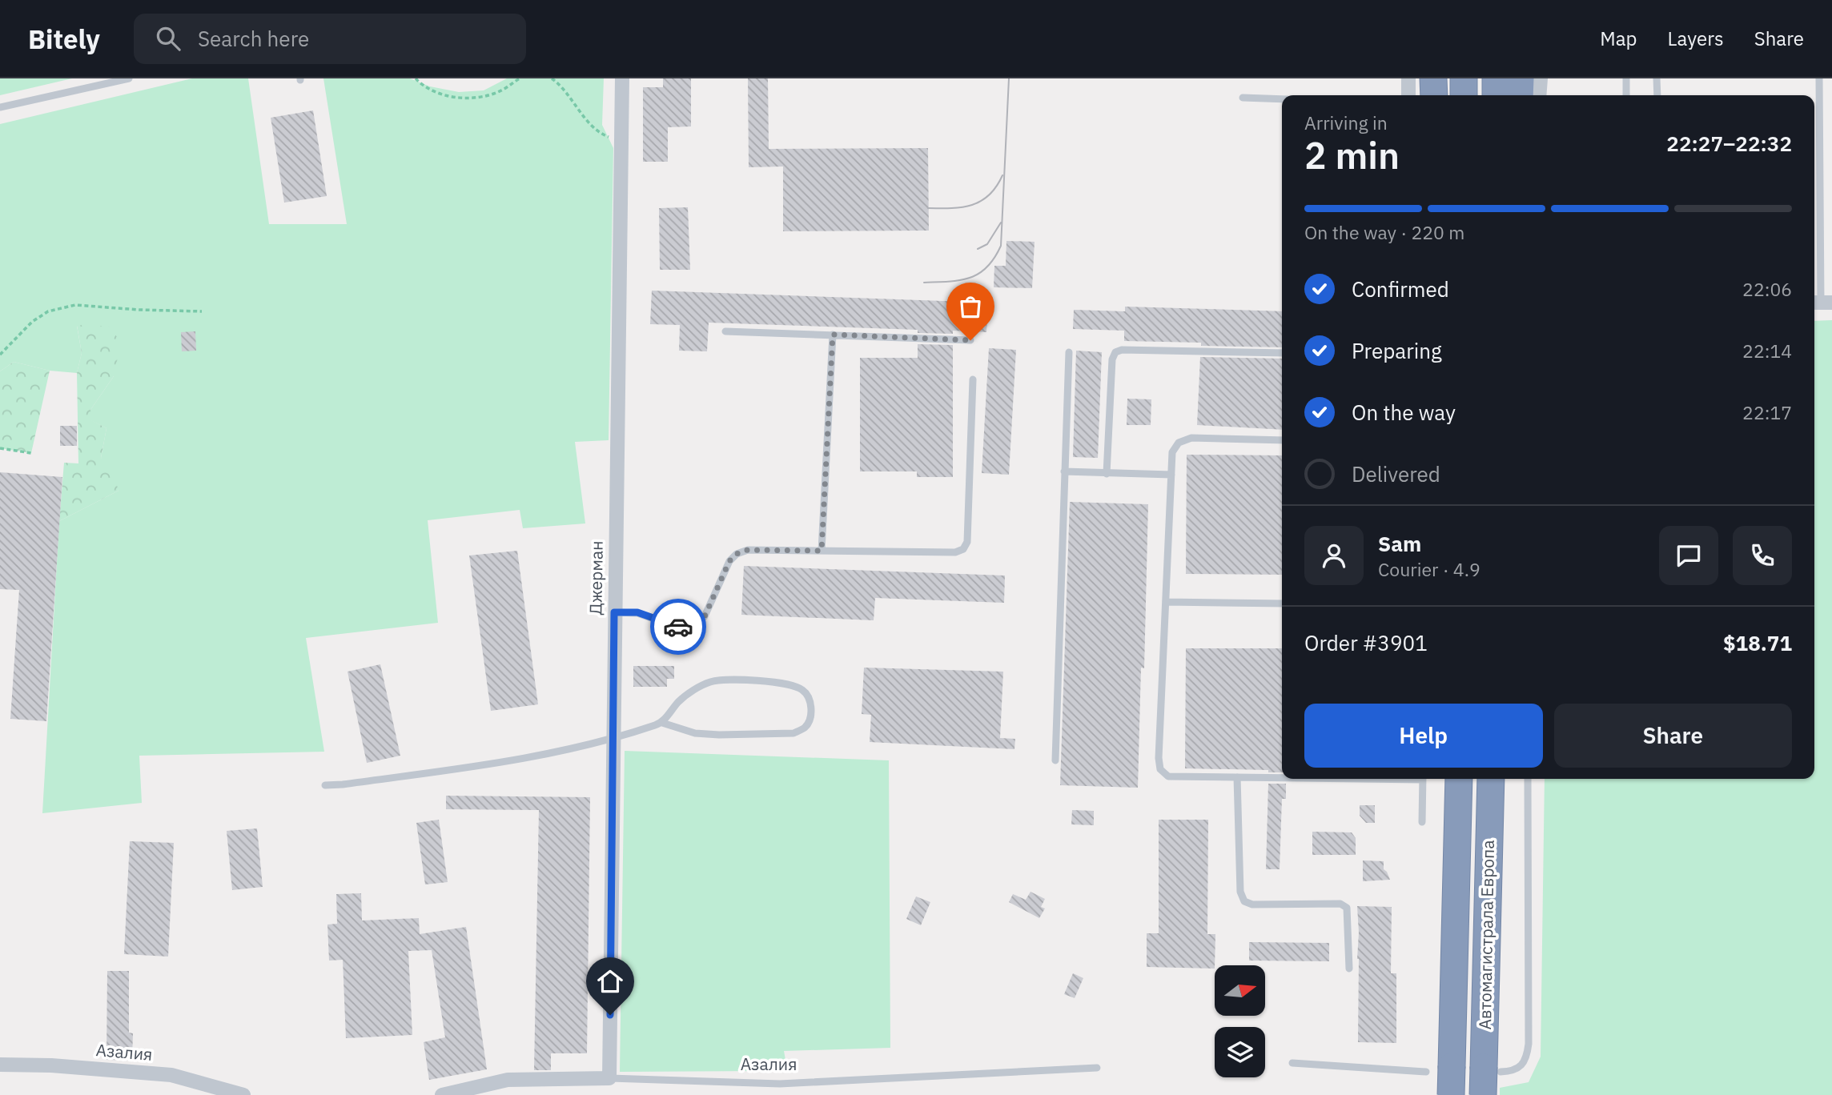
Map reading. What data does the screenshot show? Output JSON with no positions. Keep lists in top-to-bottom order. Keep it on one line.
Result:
{"streets":{"highway":["Автомагистрала Европа"],"street":["Джерман","Азалия"]},"crossings":[["Джерман","Азалия"]],"north":"right","page":{"header":"Bitely","search":"Search here","nav":["Map","Layers","Share"],"heading":["2 min","Arriving in","22:27–22:32"],"panel":["Sam","Courier · 4.9","Order #3901","$18.71"],"bar":"On the way · 220 m","list":[["Confirmed","22:06"],["Preparing","22:14"],["On the way","22:17"],"Delivered"],"buttons":["Help","Share"]}}
